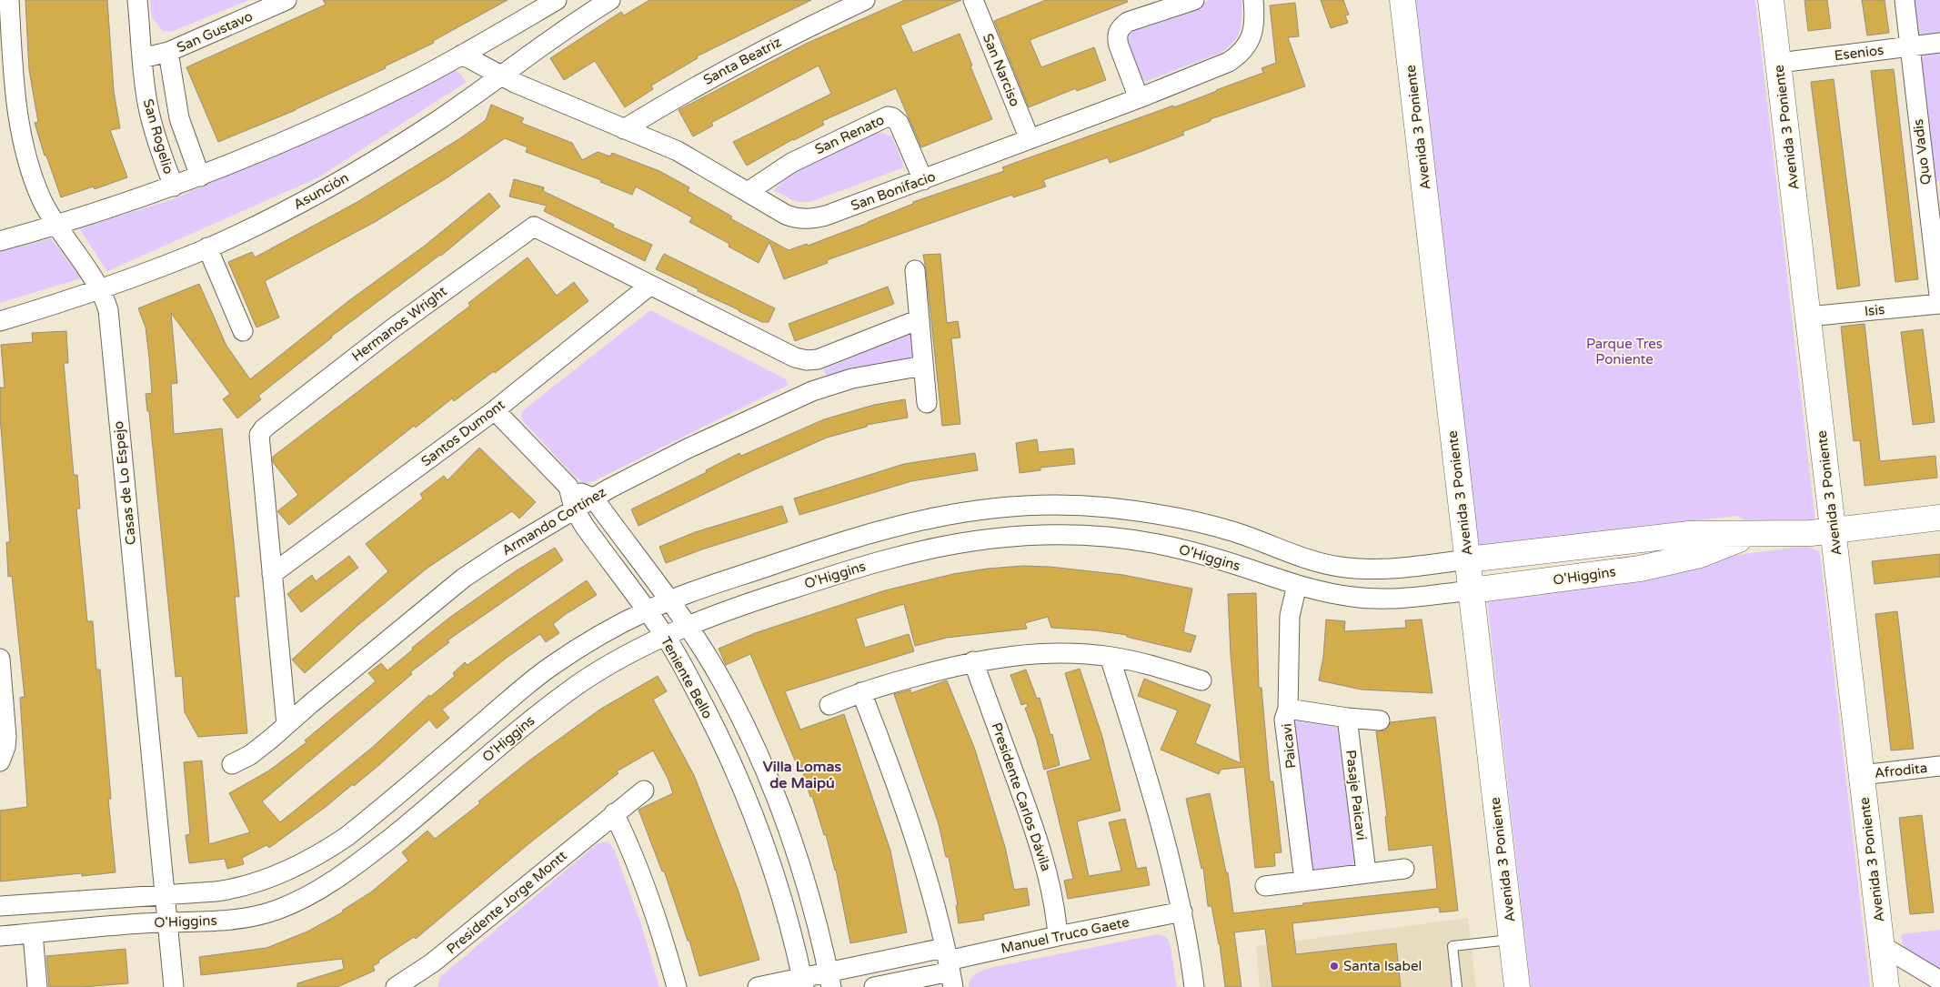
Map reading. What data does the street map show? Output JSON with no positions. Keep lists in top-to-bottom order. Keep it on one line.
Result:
{"streets":{"street":["San Gustavo","Esenios","Santa Beatriz","San Narciso","Avenida 3 Poniente","San Renato","San Rogelio","Quo Vadis","Asunción","San Bonifacio","Isis","Hermanos Wright","Santos Dumont","Casas de Lo Espejo","Armando Cortínez","O'Higgins","Teniente Bello","Paicavi","Afrodita","Pasaje Paicavi","Presidente Carlos Dávila","Presidente Jorge Montt","Manuel Truco Gaete"]},"crossings":[["San Gustavo","San Rogelio"],["Esenios","Avenida 3 Poniente"],["Esenios","Quo Vadis"],["Santa Beatriz","San Bonifacio"],["San Narciso","San Bonifacio"],["Avenida 3 Poniente","Isis"],["Avenida 3 Poniente","O'Higgins"],["Avenida 3 Poniente","Afrodita"],["San Renato","San Bonifacio"],["Quo Vadis","Isis"],["Asunción","San Bonifacio"],["Asunción","Casas de Lo Espejo"],["Hermanos Wright","Santos Dumont"],["Hermanos Wright","Armando Cortínez"],["Santos Dumont","Teniente Bello"],["Casas de Lo Espejo","O'Higgins"],["Armando Cortínez","Teniente Bello"],["O'Higgins","Teniente Bello"],["O'Higgins","Paicavi"],["Teniente Bello","Manuel Truco Gaete"],["Presidente Carlos Dávila","Manuel Truco Gaete"]],"districts":["Villa Lomas de Maipú"],"parks":["Parque Tres Poniente"],"places":["Santa Isabel"]}
